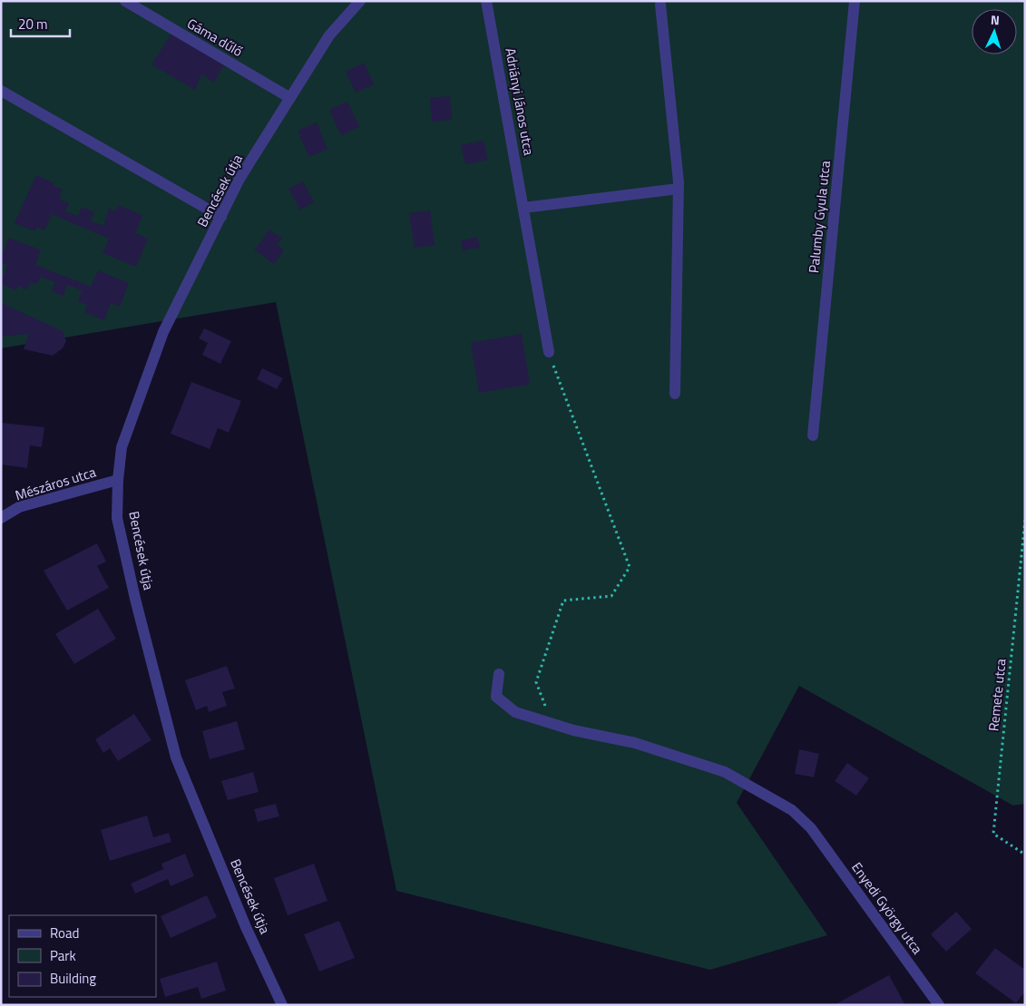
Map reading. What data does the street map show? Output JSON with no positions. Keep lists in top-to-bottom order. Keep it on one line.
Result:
{"streets":{"street":["Gáma dűlő","Adriányi János utca","Bencések útja","Palumby Gyula utca","Mészáros utca","Enyedi György utca"],"path":["Remete utca"]},"crossings":[["Gáma dűlő","Bencések útja"],["Bencések útja","Mészáros utca"]],"legend":["Road","Park","Building"],"scale_bar":"20 m","north":"top"}
